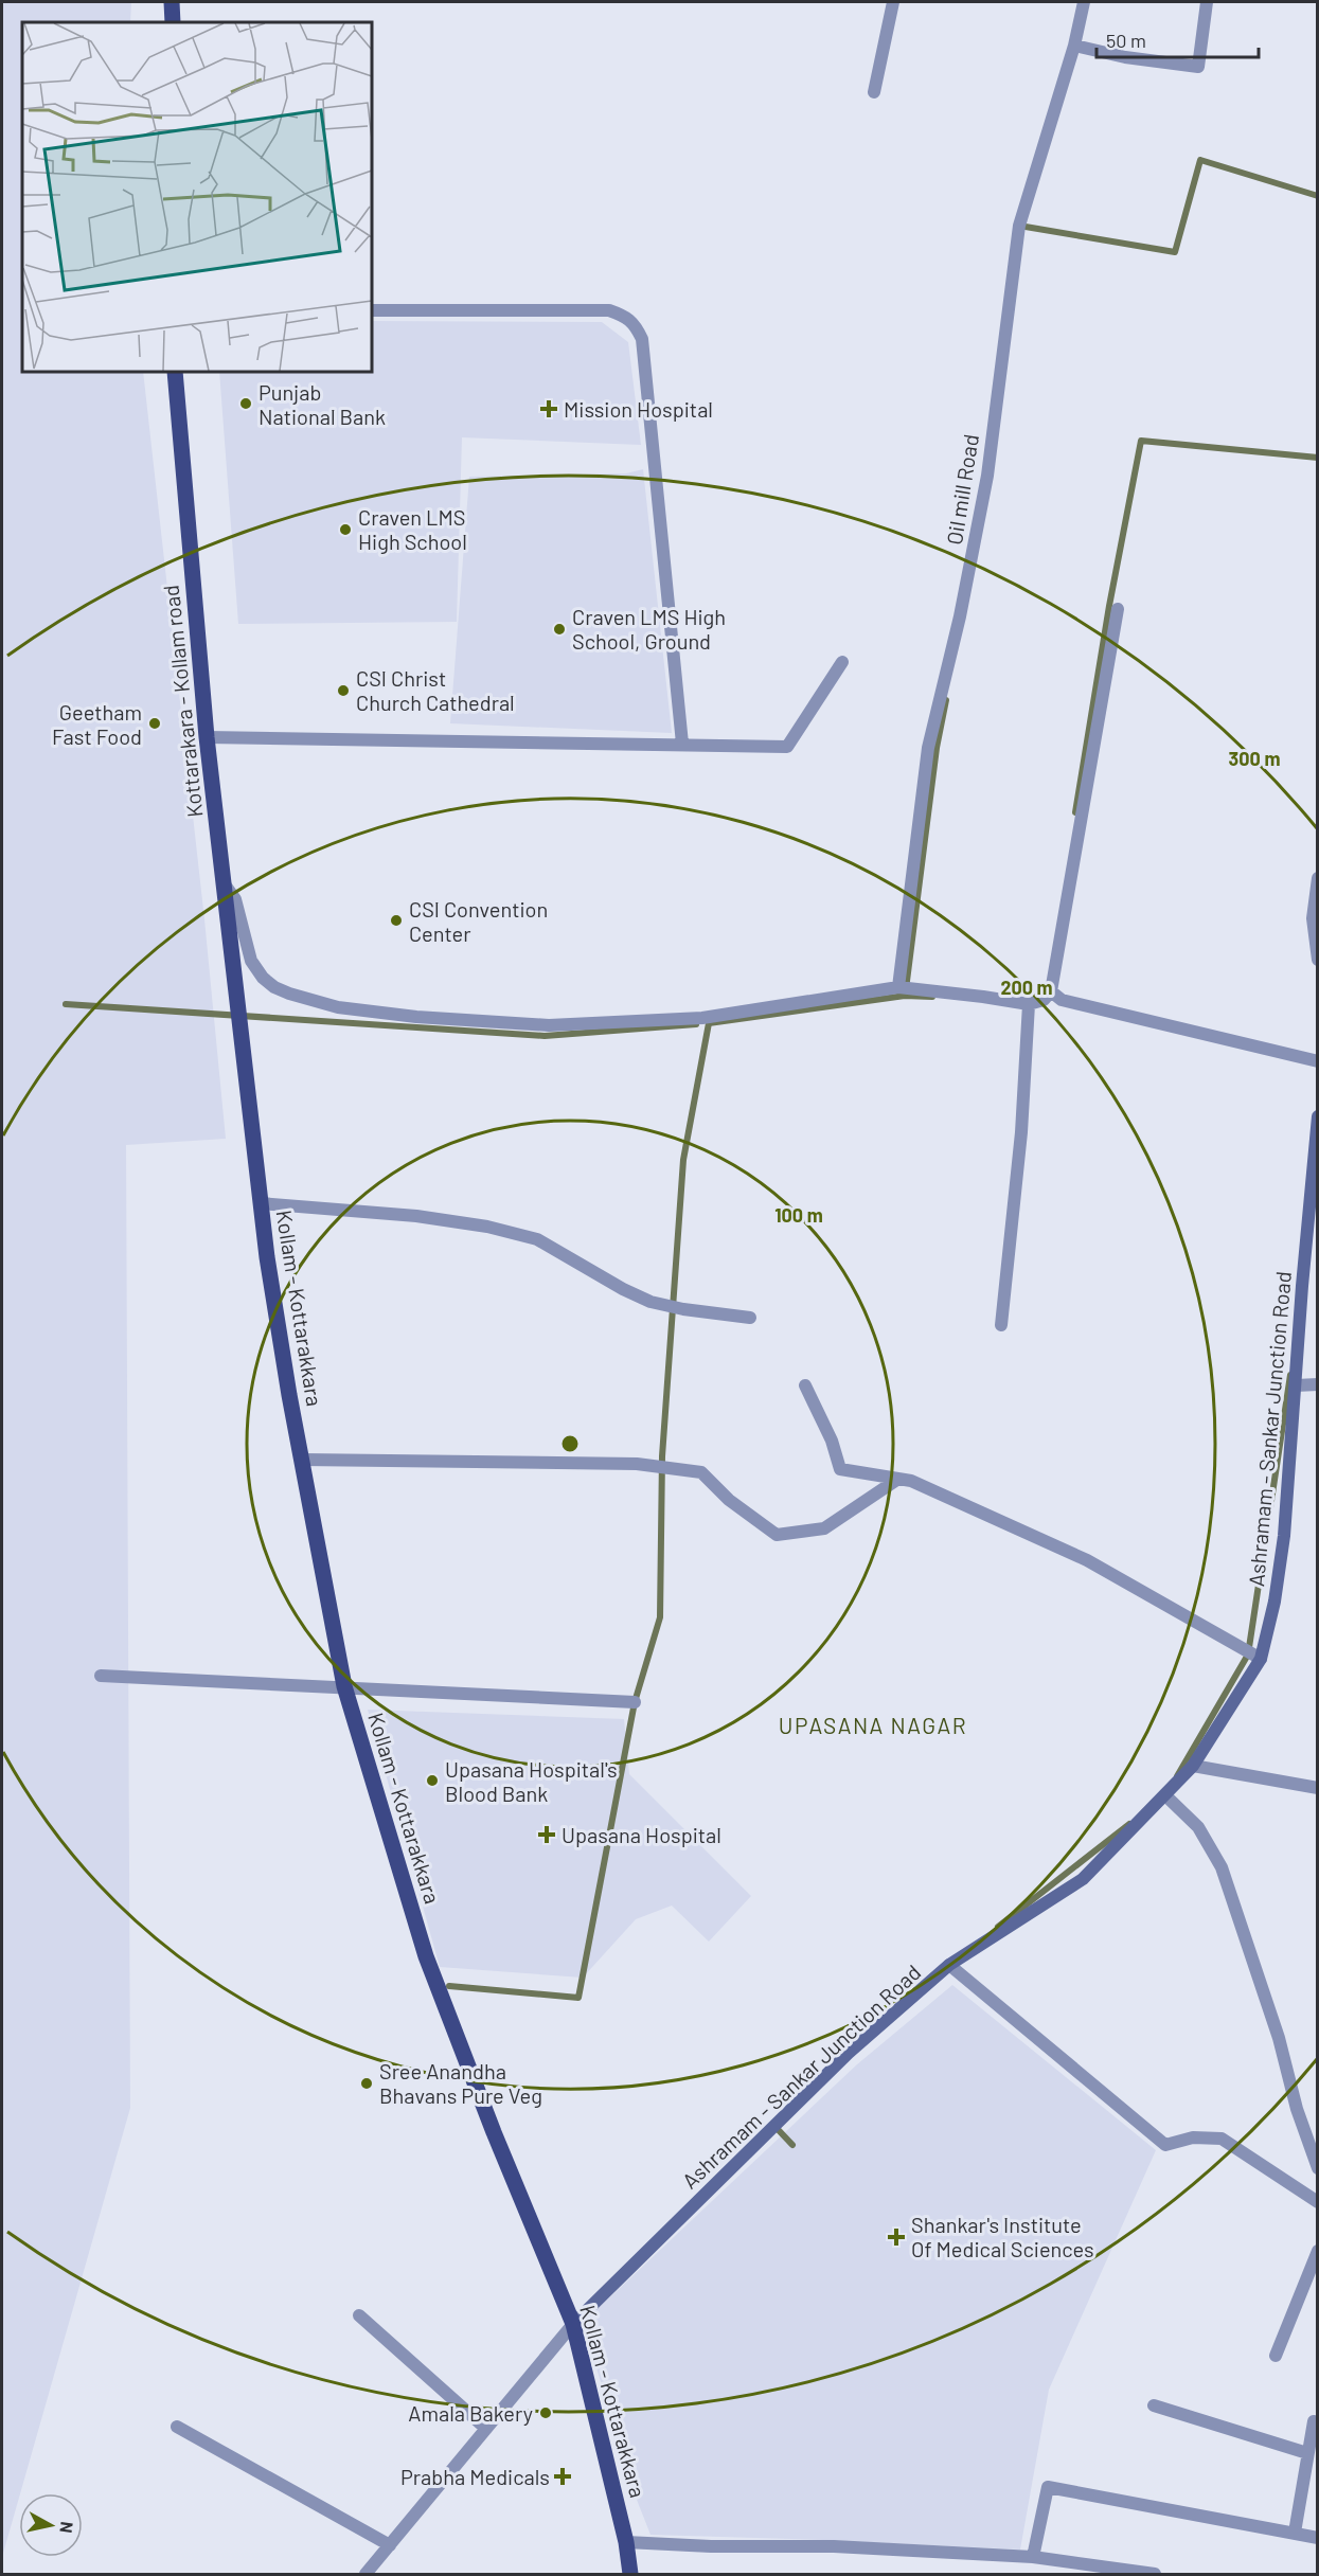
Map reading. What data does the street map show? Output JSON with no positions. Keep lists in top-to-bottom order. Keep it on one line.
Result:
{"streets":{"main road":["Kottarakara - Kollam road","Kollam - Kottarakkara"],"street":["Oil mill Road","Ashramam - Sankar Junction Road"]},"crossings":[["Kottarakara - Kollam road","Kollam - Kottarakkara"],["Kollam - Kottarakkara","Ashramam - Sankar Junction Road"]],"districts":["UPASANA NAGAR"],"places":{"other":["Punjab National Bank","Craven LMS High School","Craven LMS High School, Ground","CSI Christ Church Cathedral","Geetham Fast Food","CSI Convention Center","Upasana Hospital's Blood Bank","Sree Anandha Bhavans Pure Veg","Amala Bakery"],"health":["Mission Hospital","Upasana Hospital","Shankar's Institute Of Medical Sciences","Prabha Medicals"]},"scale_bar":"50 m","north":"right","rings":["300 m","200 m","100 m"]}
